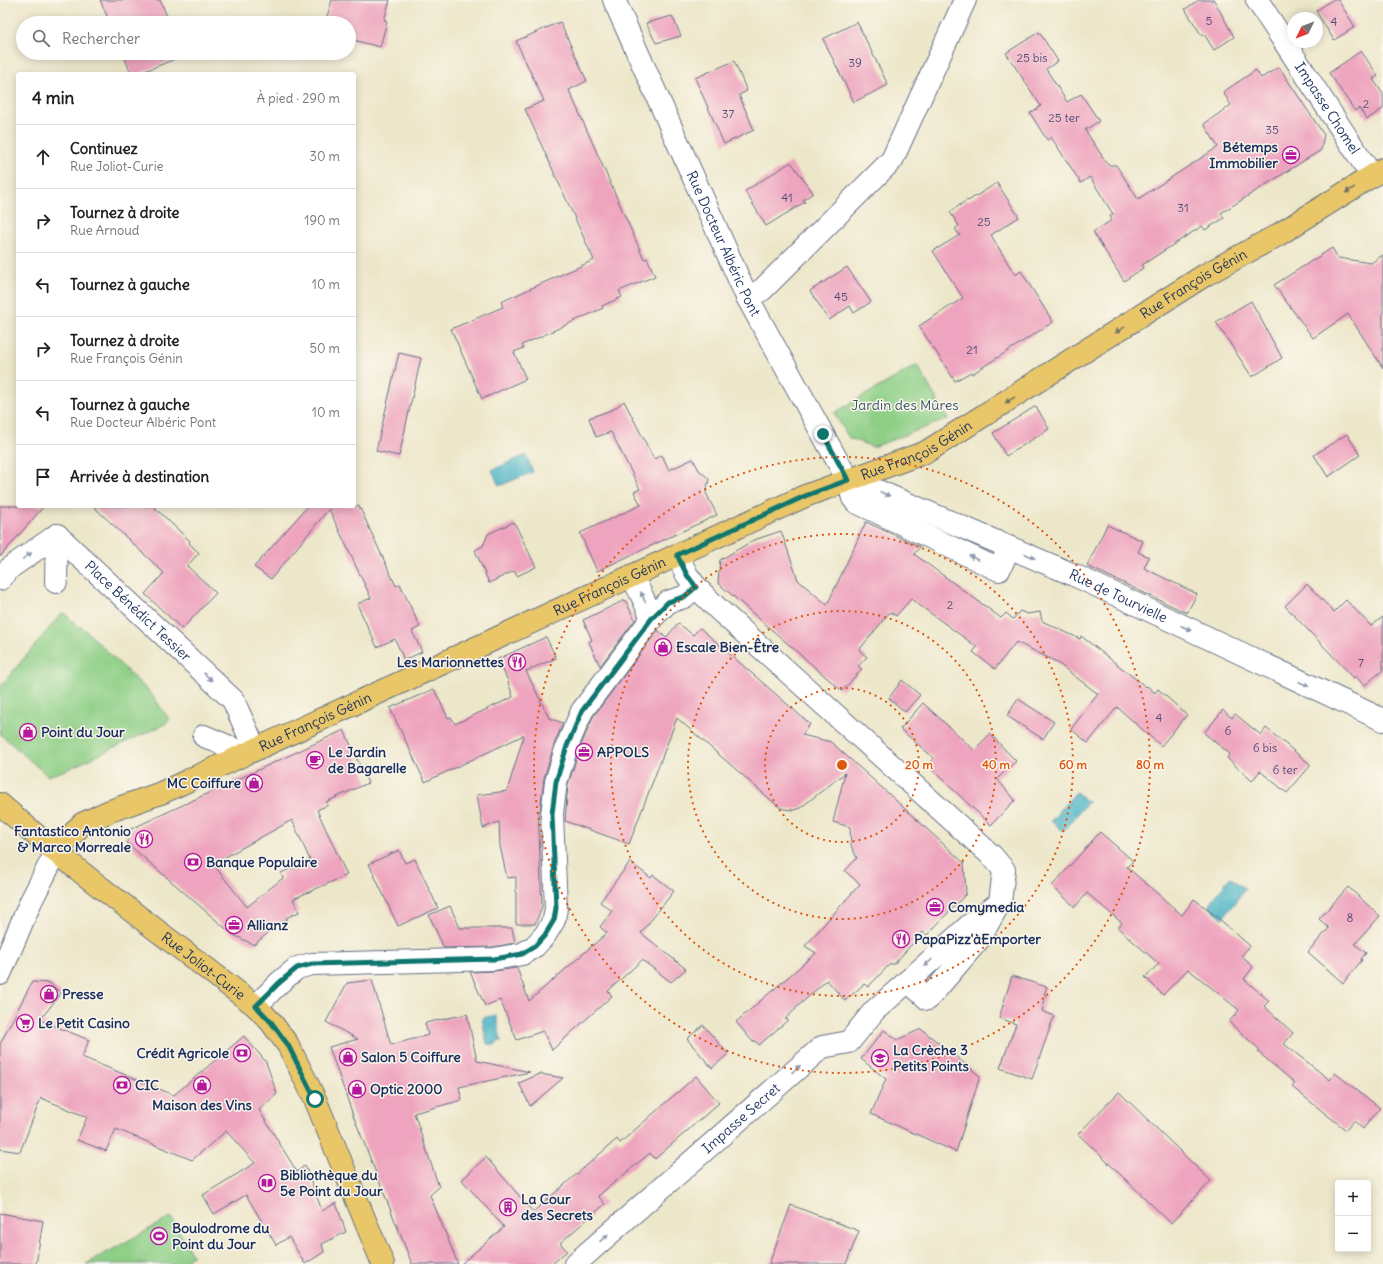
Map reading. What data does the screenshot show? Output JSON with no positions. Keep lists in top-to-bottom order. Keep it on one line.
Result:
{"streets":{"main road":["Rue François Génin","Rue Joliot-Curie"],"street":["Impasse Chomel","Rue Docteur Albéric Pont","Rue de Tourvielle","Place Bénédict Tessier","Impasse Secret"]},"crossings":[["Impasse Chomel","Rue François Génin"],["Rue Docteur Albéric Pont","Rue François Génin"],["Rue Docteur Albéric Pont","Rue de Tourvielle"],["Rue François Génin","Rue de Tourvielle"],["Rue François Génin","Place Bénédict Tessier"],["Rue François Génin","Rue Joliot-Curie"]],"one_way":["Rue François Génin","Rue de Tourvielle","Place Bénédict Tessier"],"parks":["Jardin des Mûres"],"places":{"office":["Bétemps Immobilier","APPOLS","Comymedia","Allianz"],"shop":["Escale Bien-Être","Point du Jour","MC Coiffure","Presse","Salon 5 Coiffure","Maison des Vins","Optic 2000"],"restaurant":["Les Marionnettes","Fantastico Antonio & Marco Morreale","PapaPizz'àEmporter"],"cafe":["Le Jardin de Bagarelle"],"bank":["Banque Populaire","Crédit Agricole","CIC"],"supermarket":["Le Petit Casino"],"school or university":["La Crèche 3 Petits Points"],"library":["Bibliothèque du 5e Point du Jour"],"building":["La Cour des Secrets"],"sports":["Boulodrome du Point du Jour"]},"house_numbers":["5","4","25 bis","39","2","37","25 ter","35","41","31","25","45","21","2","7","4","6","6 bis","6 ter","8"],"north":"bottom left","page":{"search":"Rechercher","heading":["4 min","À pied · 290 m"],"list":[["Continuez","Rue Joliot-Curie","30 m"],["Tournez à droite","Rue Arnoud","190 m"],["Tournez à gauche","10 m"],["Tournez à droite","Rue François Génin","50 m"],["Tournez à gauche","Rue Docteur Albéric Pont","10 m"],"Arrivée à destination"],"map_buttons":["+","−"]},"rings":["20 m","40 m","60 m","80 m"]}
